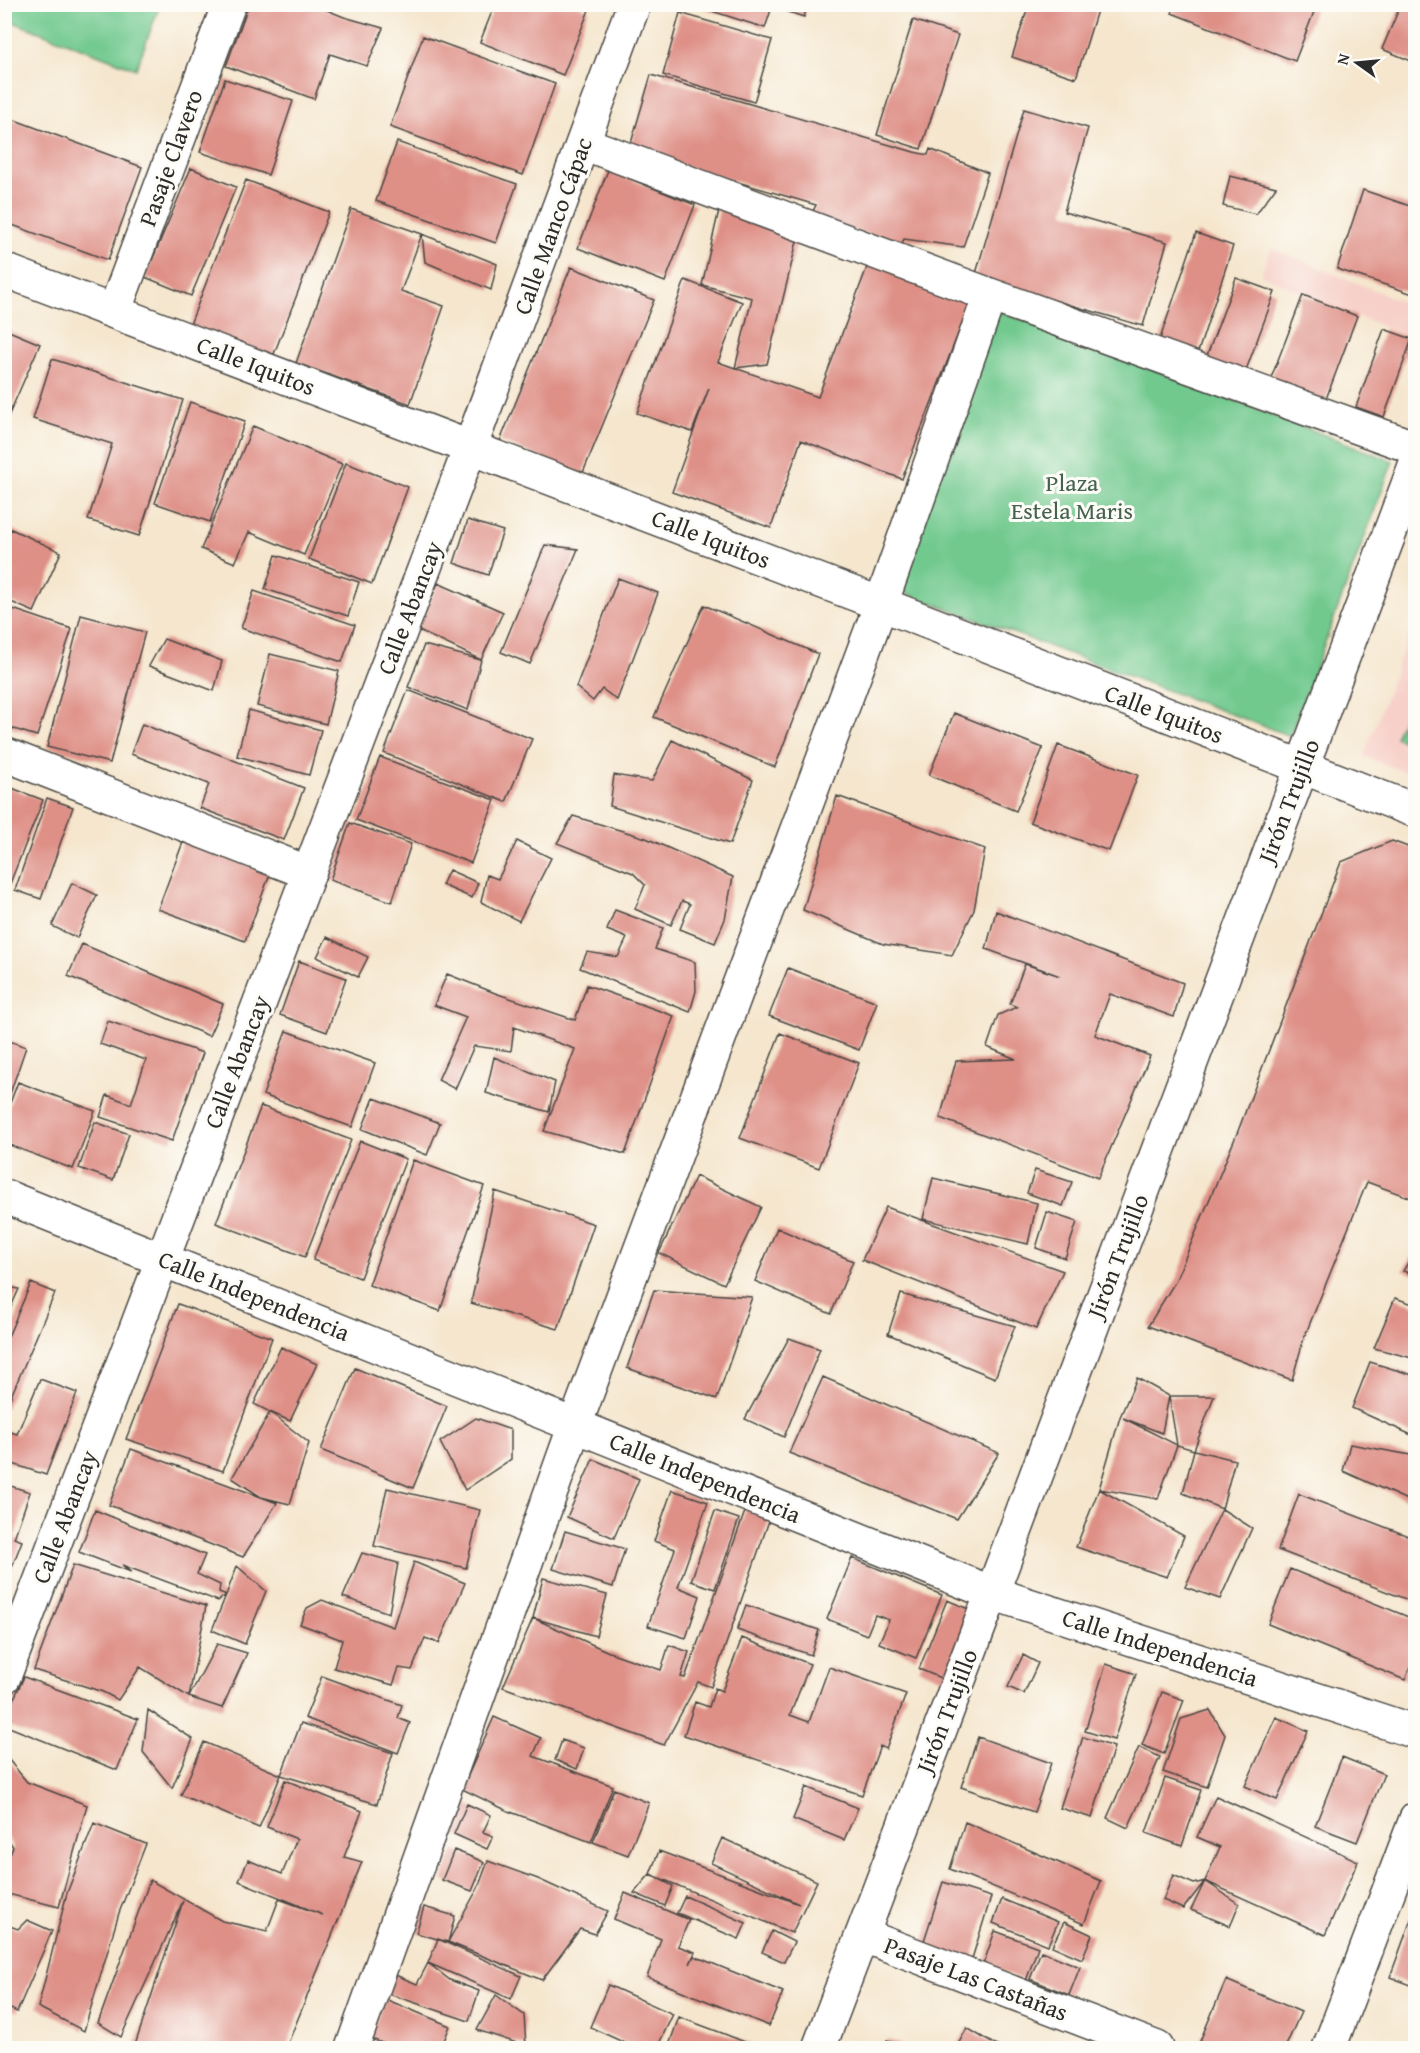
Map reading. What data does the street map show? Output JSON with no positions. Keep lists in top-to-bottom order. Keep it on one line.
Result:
{"streets":{"street":["Pasaje Clavero","Calle Manco Cápac","Calle Iquitos","Calle Abancay","Jirón Trujillo","Calle Independencia","Pasaje Las Castañas"]},"crossings":[["Pasaje Clavero","Calle Iquitos"],["Calle Manco Cápac","Calle Iquitos"],["Calle Manco Cápac","Calle Abancay"],["Calle Iquitos","Calle Abancay"],["Calle Iquitos","Jirón Trujillo"],["Calle Abancay","Calle Independencia"],["Jirón Trujillo","Calle Independencia"],["Jirón Trujillo","Pasaje Las Castañas"]],"parks":["Plaza Estela Maris"],"north":"left"}
